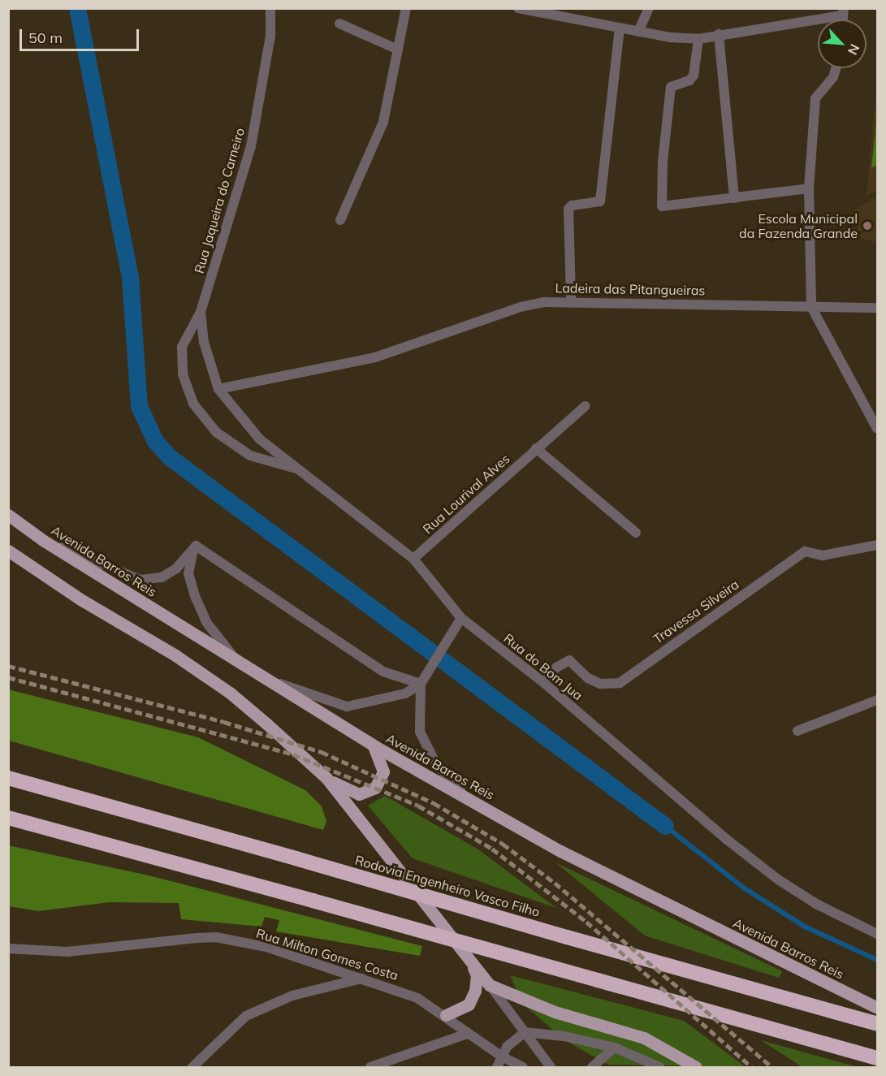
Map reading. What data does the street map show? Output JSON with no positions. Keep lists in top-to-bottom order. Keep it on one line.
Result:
{"streets":{"highway":["Rodovia Engenheiro Vasco Filho"],"main road":["Avenida Barros Reis"],"street":["Rua Jaqueira do Carneiro","Ladeira das Pitangueiras","Rua Lourival Alves","Travessa Silveira","Rua do Bom Jua","Rua Milton Gomes Costa"]},"crossings":[["Rua Jaqueira do Carneiro","Ladeira das Pitangueiras"],["Rua Jaqueira do Carneiro","Rua do Bom Jua"],["Ladeira das Pitangueiras","Rua do Bom Jua"],["Rua Lourival Alves","Rua do Bom Jua"],["Travessa Silveira","Rua do Bom Jua"]],"places":["Escola Municipal da Fazenda Grande"],"scale_bar":"50 m","north":"bottom right"}
